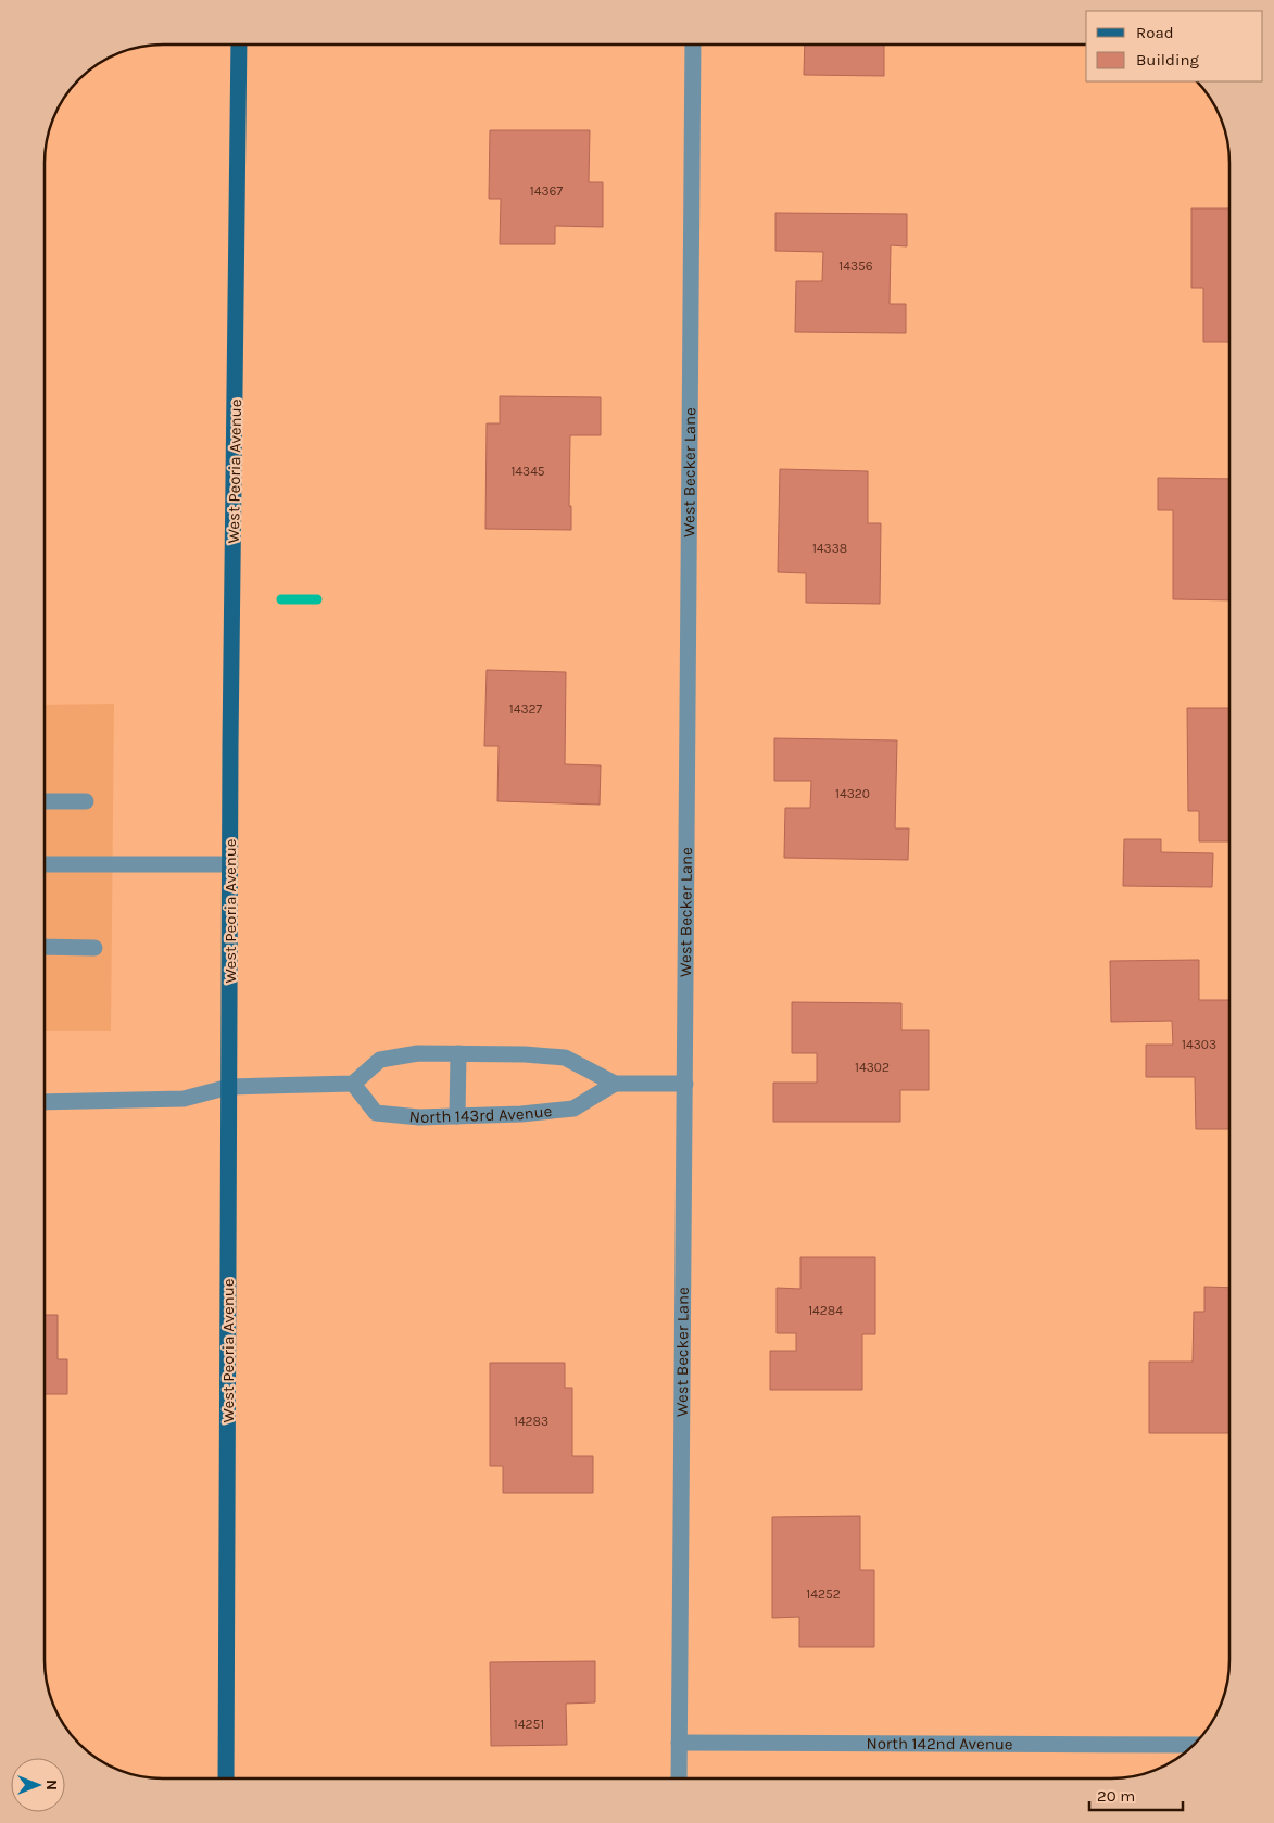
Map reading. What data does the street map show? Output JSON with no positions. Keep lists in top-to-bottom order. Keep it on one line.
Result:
{"streets":{"main road":["West Peoria Avenue"],"street":["West Becker Lane","North 143rd Avenue","North 142nd Avenue"]},"crossings":[["West Becker Lane","North 142nd Avenue"]],"house_numbers":["14367","14356","14345","14338","14327","14320","14303","14302","14284","14283","14252","14251"],"legend":["Road","Building"],"scale_bar":"20 m","north":"right"}
